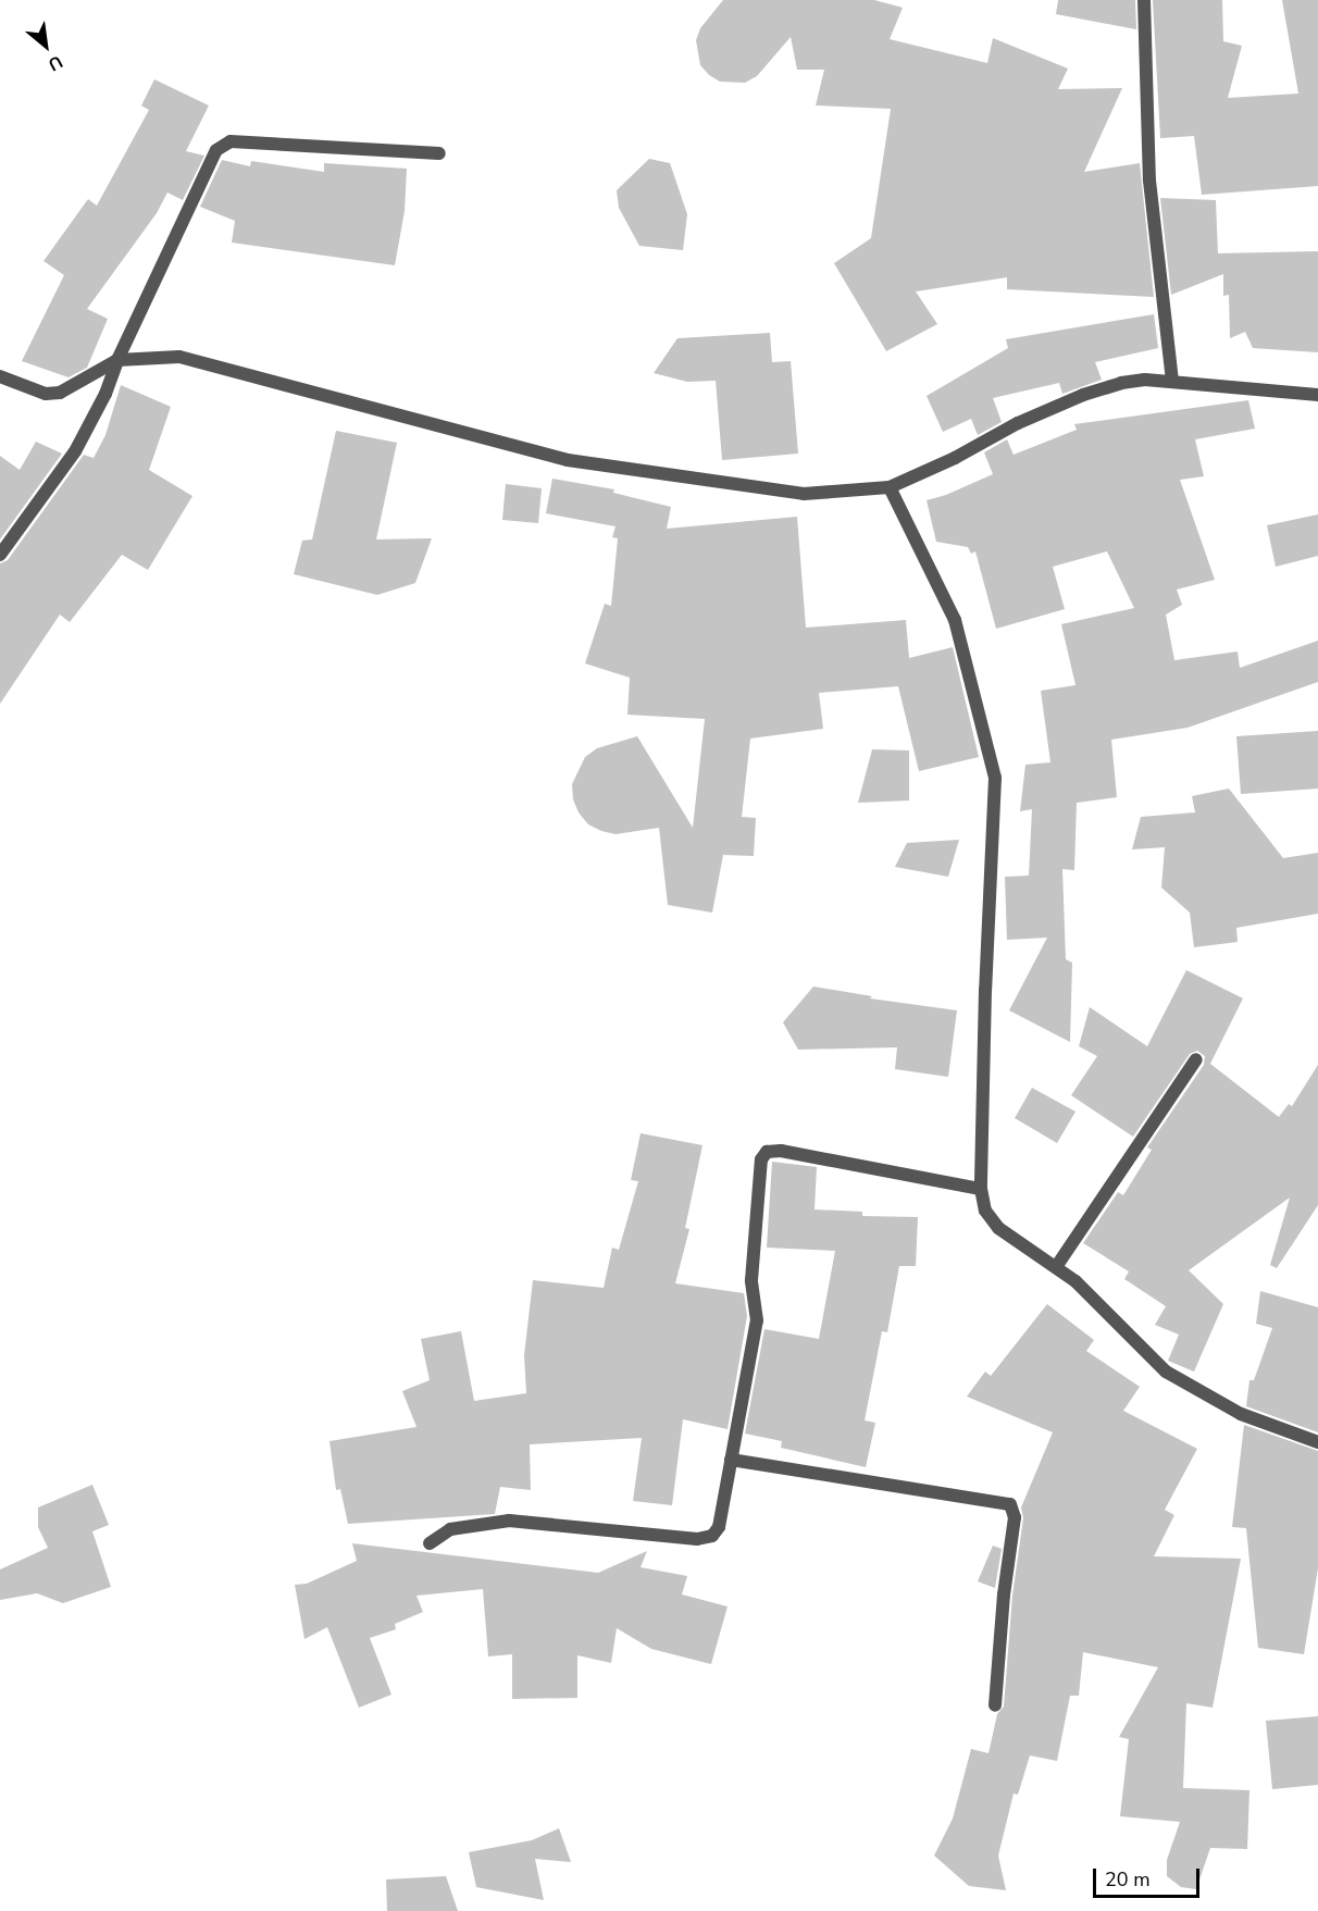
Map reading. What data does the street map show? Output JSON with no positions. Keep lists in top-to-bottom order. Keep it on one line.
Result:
{"scale_bar":"20 m","north":"bottom right"}
